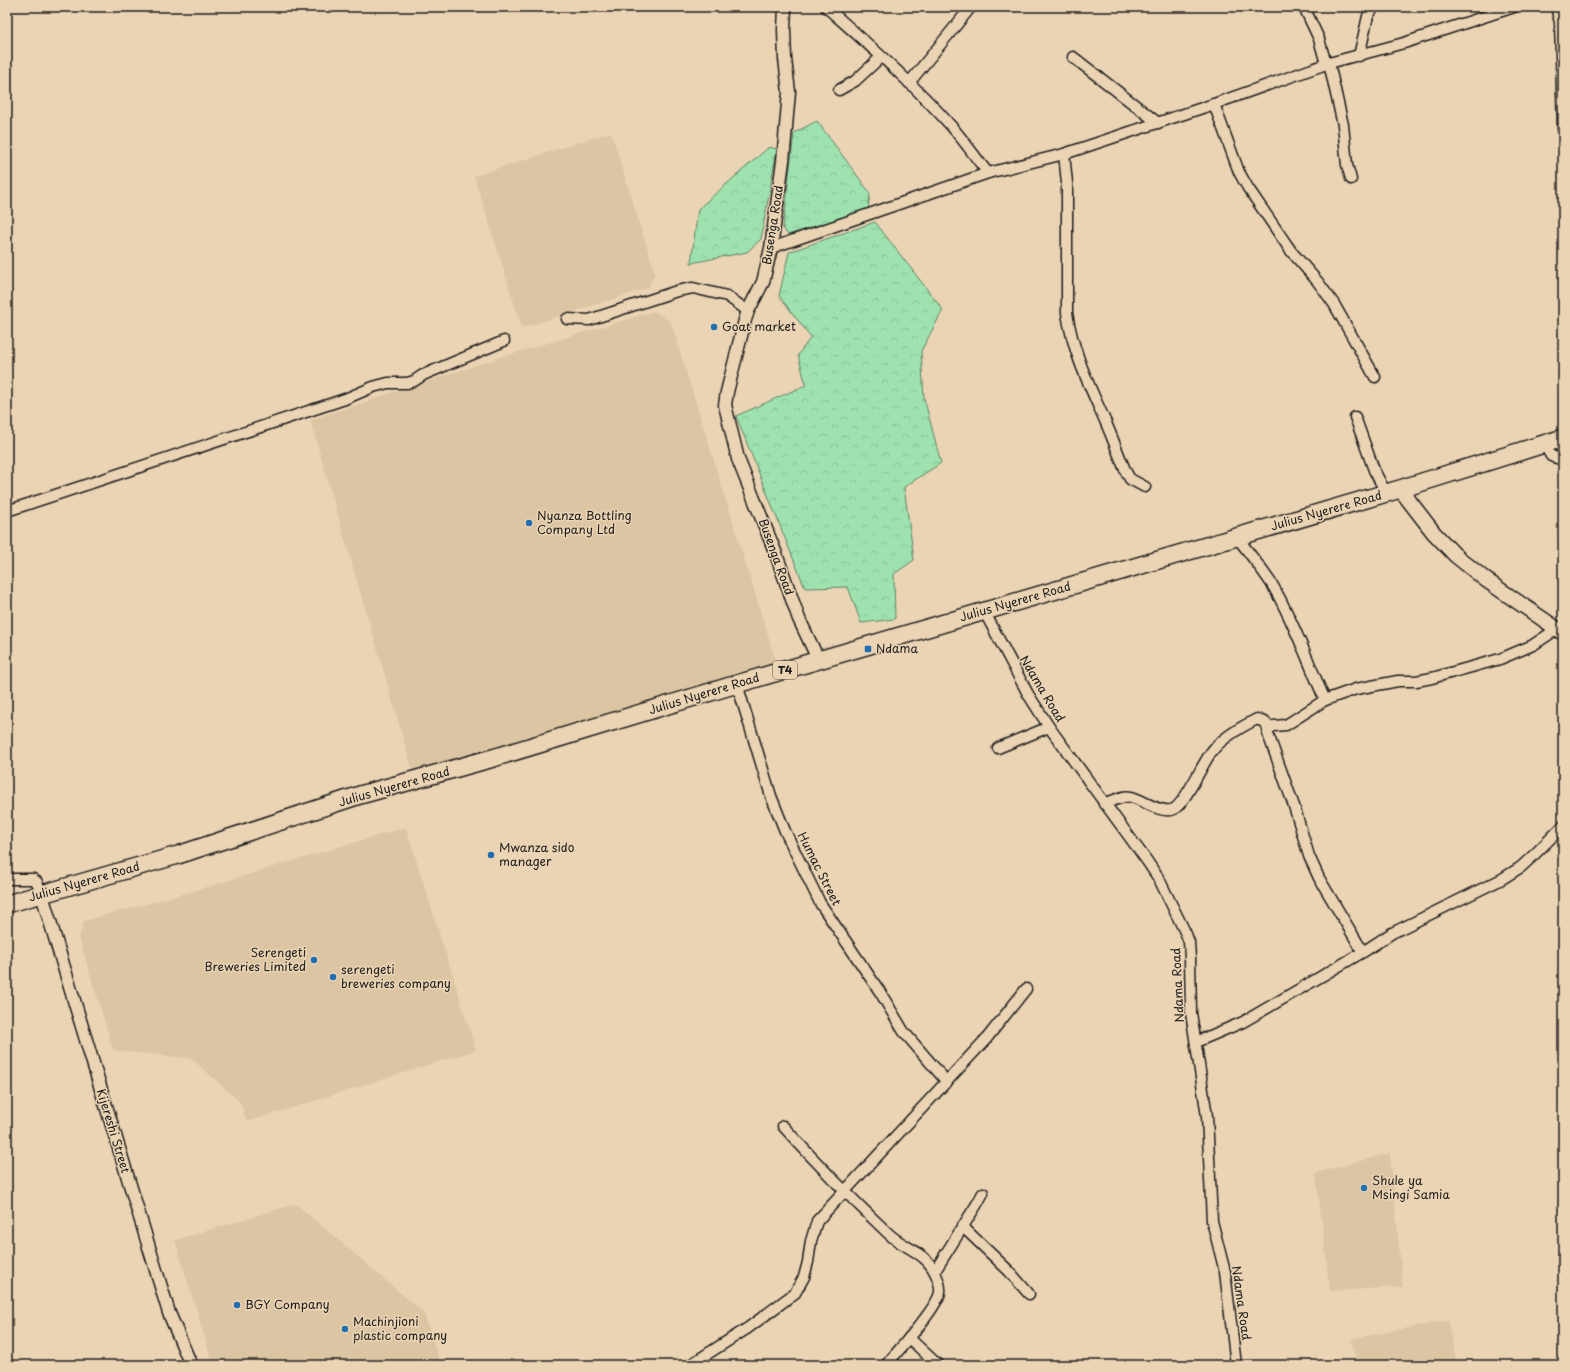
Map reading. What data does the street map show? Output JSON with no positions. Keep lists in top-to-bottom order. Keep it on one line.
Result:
{"streets":{"highway":["Julius Nyerere Road","T4"],"street":["Busenga Road","Ndama Road","Humac Street","Kijereshi Street"]},"crossings":[["Busenga Road","Julius Nyerere Road"],["Julius Nyerere Road","Ndama Road"],["Julius Nyerere Road","Humac Street"],["Julius Nyerere Road","Kijereshi Street"]],"places":{"other":["Goat market","Nyanza Bottling Company Ltd","Mwanza sido manager","Serengeti Breweries Limited","serengeti breweries company","Shule ya Msingi Samia","BGY Company","Machinjioni plastic company"],"transit":["Ndama"]}}
